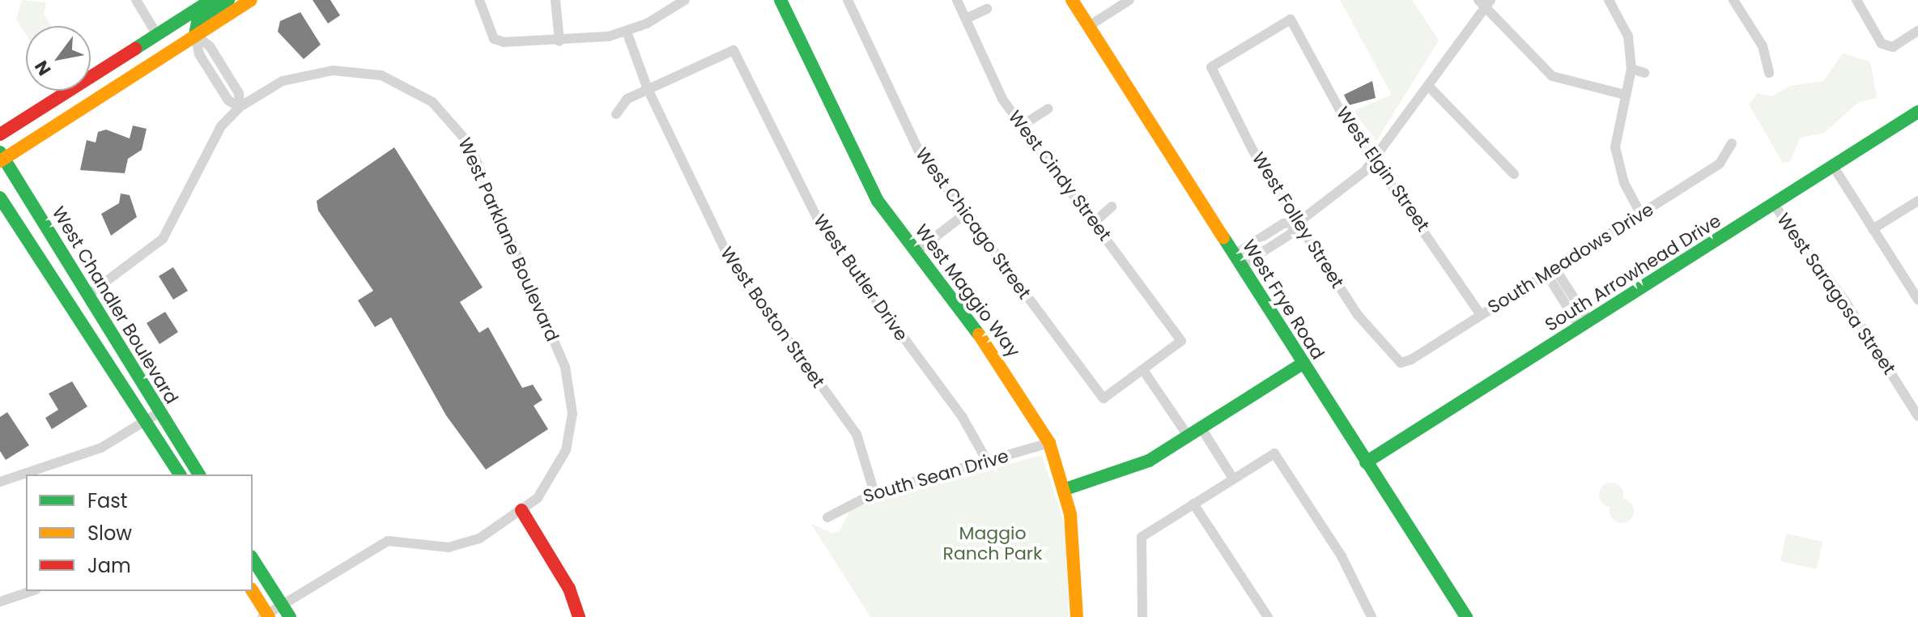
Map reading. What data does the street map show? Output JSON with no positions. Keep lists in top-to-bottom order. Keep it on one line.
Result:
{"streets":{"street":["West Elgin Street","West Cindy Street","West Folley Street","West Chicago Street","West Parklane Boulevard","South Meadows Drive","South Arrowhead Drive","West Butler Drive","West Maggio Way","West Saragosa Street","West Frye Road","West Chandler Boulevard","West Boston Street","South Sean Drive"]},"crossings":[["West Elgin Street","West Folley Street"],["West Elgin Street","South Meadows Drive"],["West Cindy Street","West Chicago Street"],["West Folley Street","South Meadows Drive"],["West Parklane Boulevard","West Chandler Boulevard"],["South Arrowhead Drive","West Saragosa Street"],["South Arrowhead Drive","West Frye Road"],["West Butler Drive","West Boston Street"],["West Butler Drive","South Sean Drive"],["West Maggio Way","South Sean Drive"],["West Boston Street","South Sean Drive"]],"parks":["Maggio Ranch Park"],"legend":["Fast","Slow","Jam"],"north":"bottom left"}
